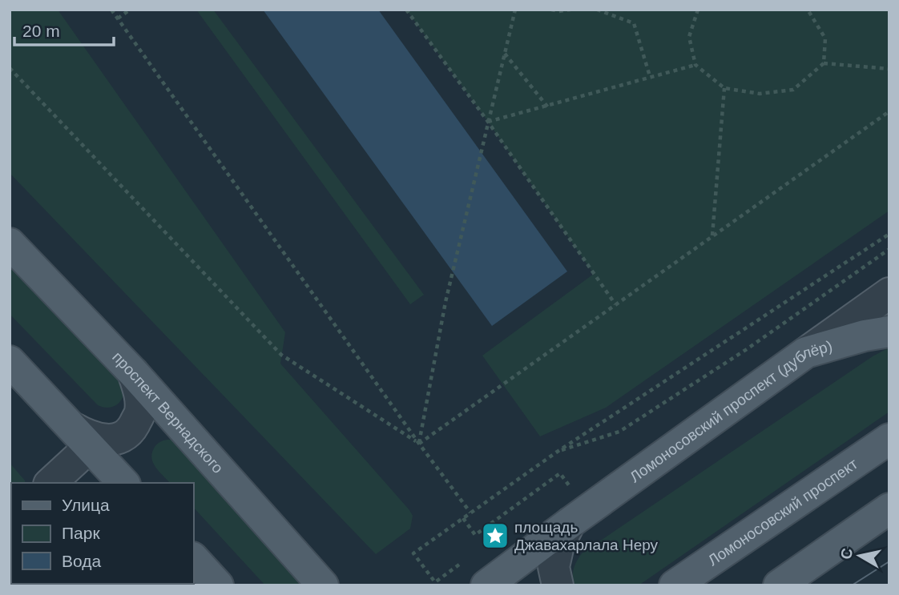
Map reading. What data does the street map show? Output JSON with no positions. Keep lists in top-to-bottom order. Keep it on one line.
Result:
{"streets":{"main road":["Ломоносовский проспект (дублёр)","проспект Вернадского","Ломоносовский проспект"]},"places":{"place":["площадь Джавахарлала Неру"]},"legend":["Улица","Парк","Вода"],"scale_bar":"20 m","north":"left"}
